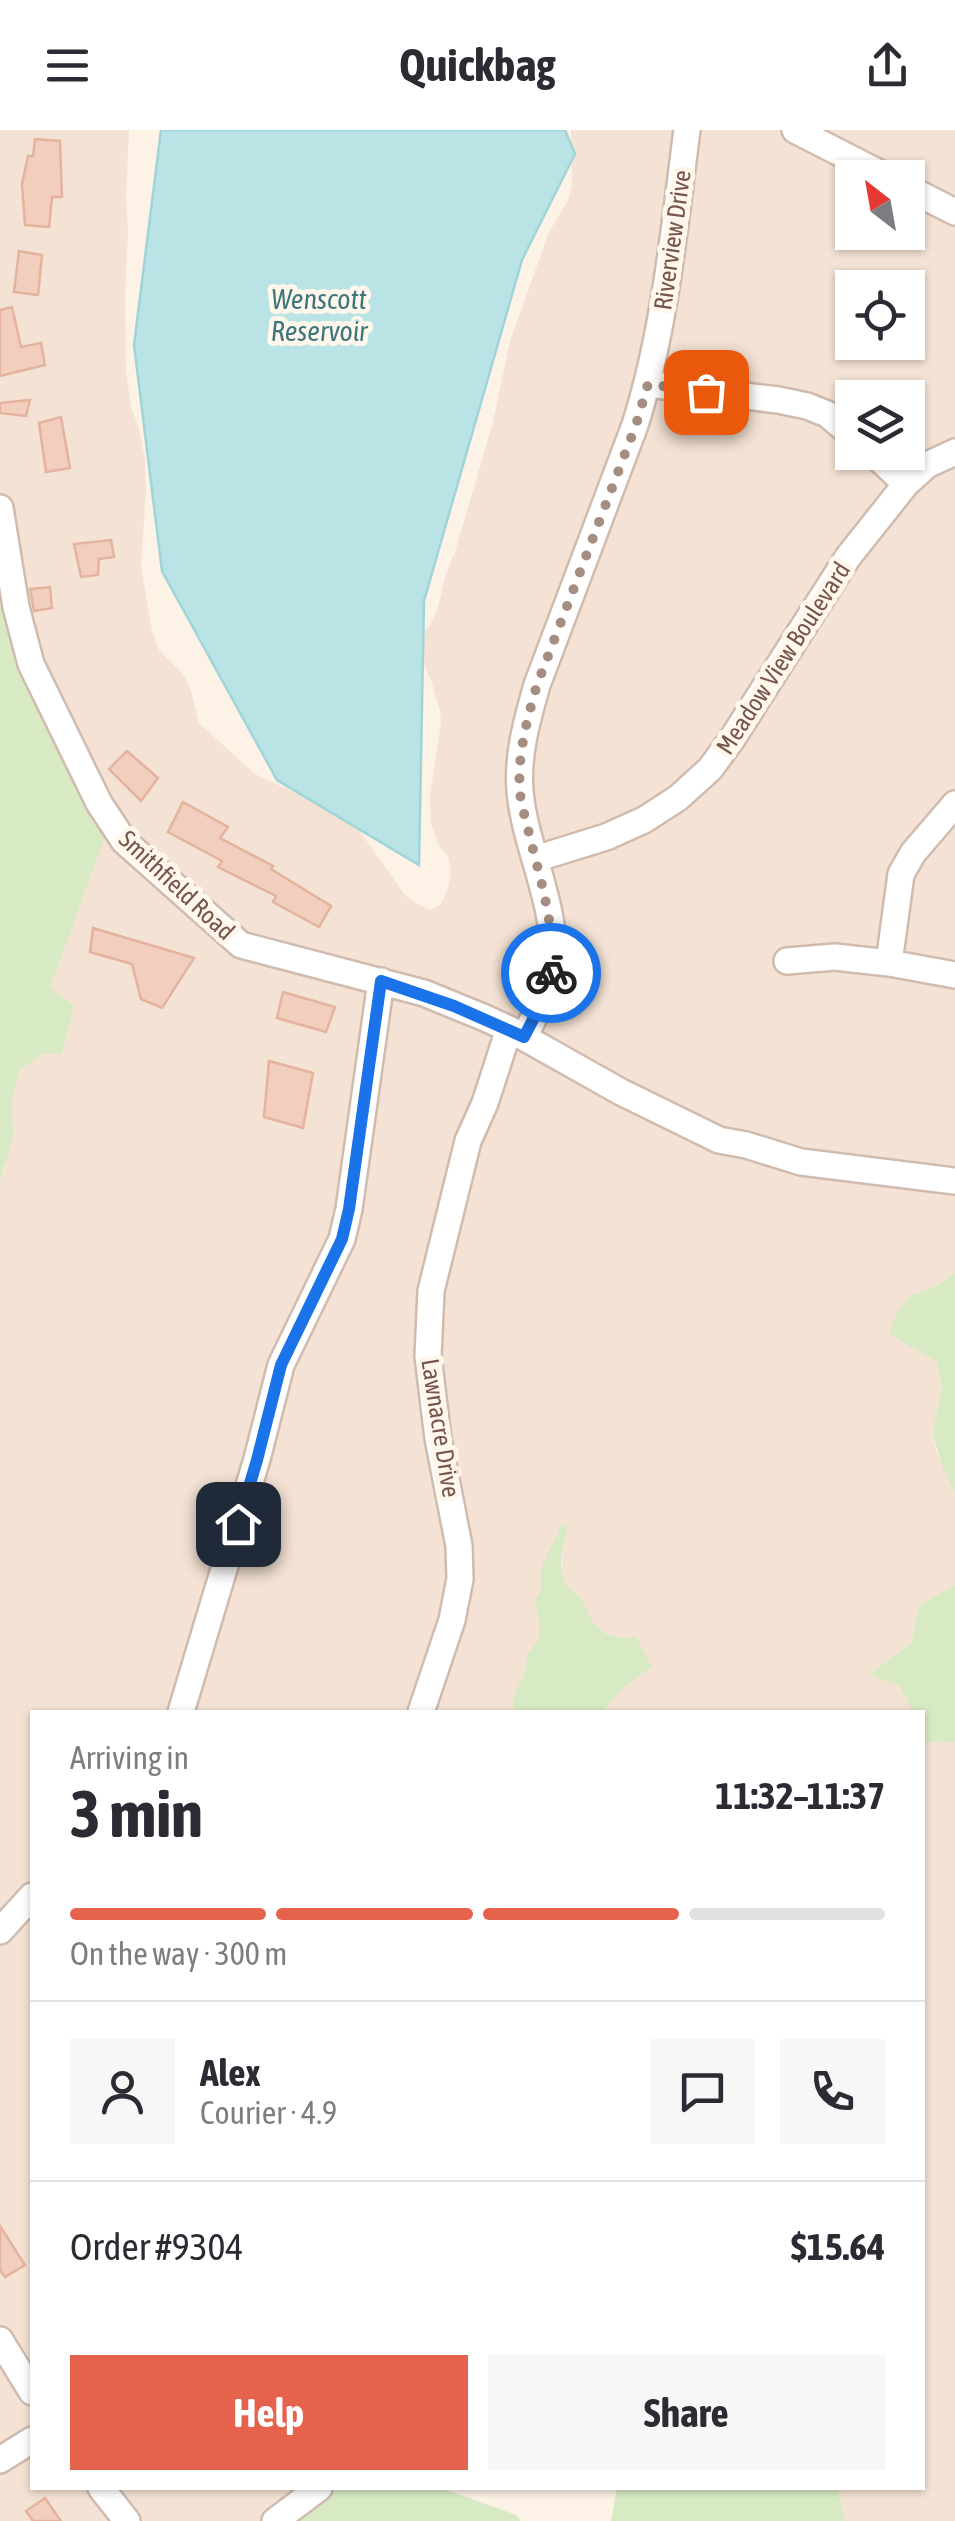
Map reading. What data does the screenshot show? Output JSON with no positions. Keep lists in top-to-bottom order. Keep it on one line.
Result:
{"streets":{"street":["Riverview Drive","Meadow View Boulevard","Smithfield Road","Lawnacre Drive"]},"crossings":[["Riverview Drive","Meadow View Boulevard"],["Riverview Drive","Smithfield Road"],["Riverview Drive","Lawnacre Drive"],["Smithfield Road","Lawnacre Drive"]],"water":["Wenscott Reservoir"],"north":"top left","page":{"header":"Quickbag","heading":["3 min","Arriving in","11:32–11:37"],"panel":["Alex","Courier · 4.9","Order #9304","$15.64"],"bar":"On the way · 300 m","buttons":["Help","Share"]}}
